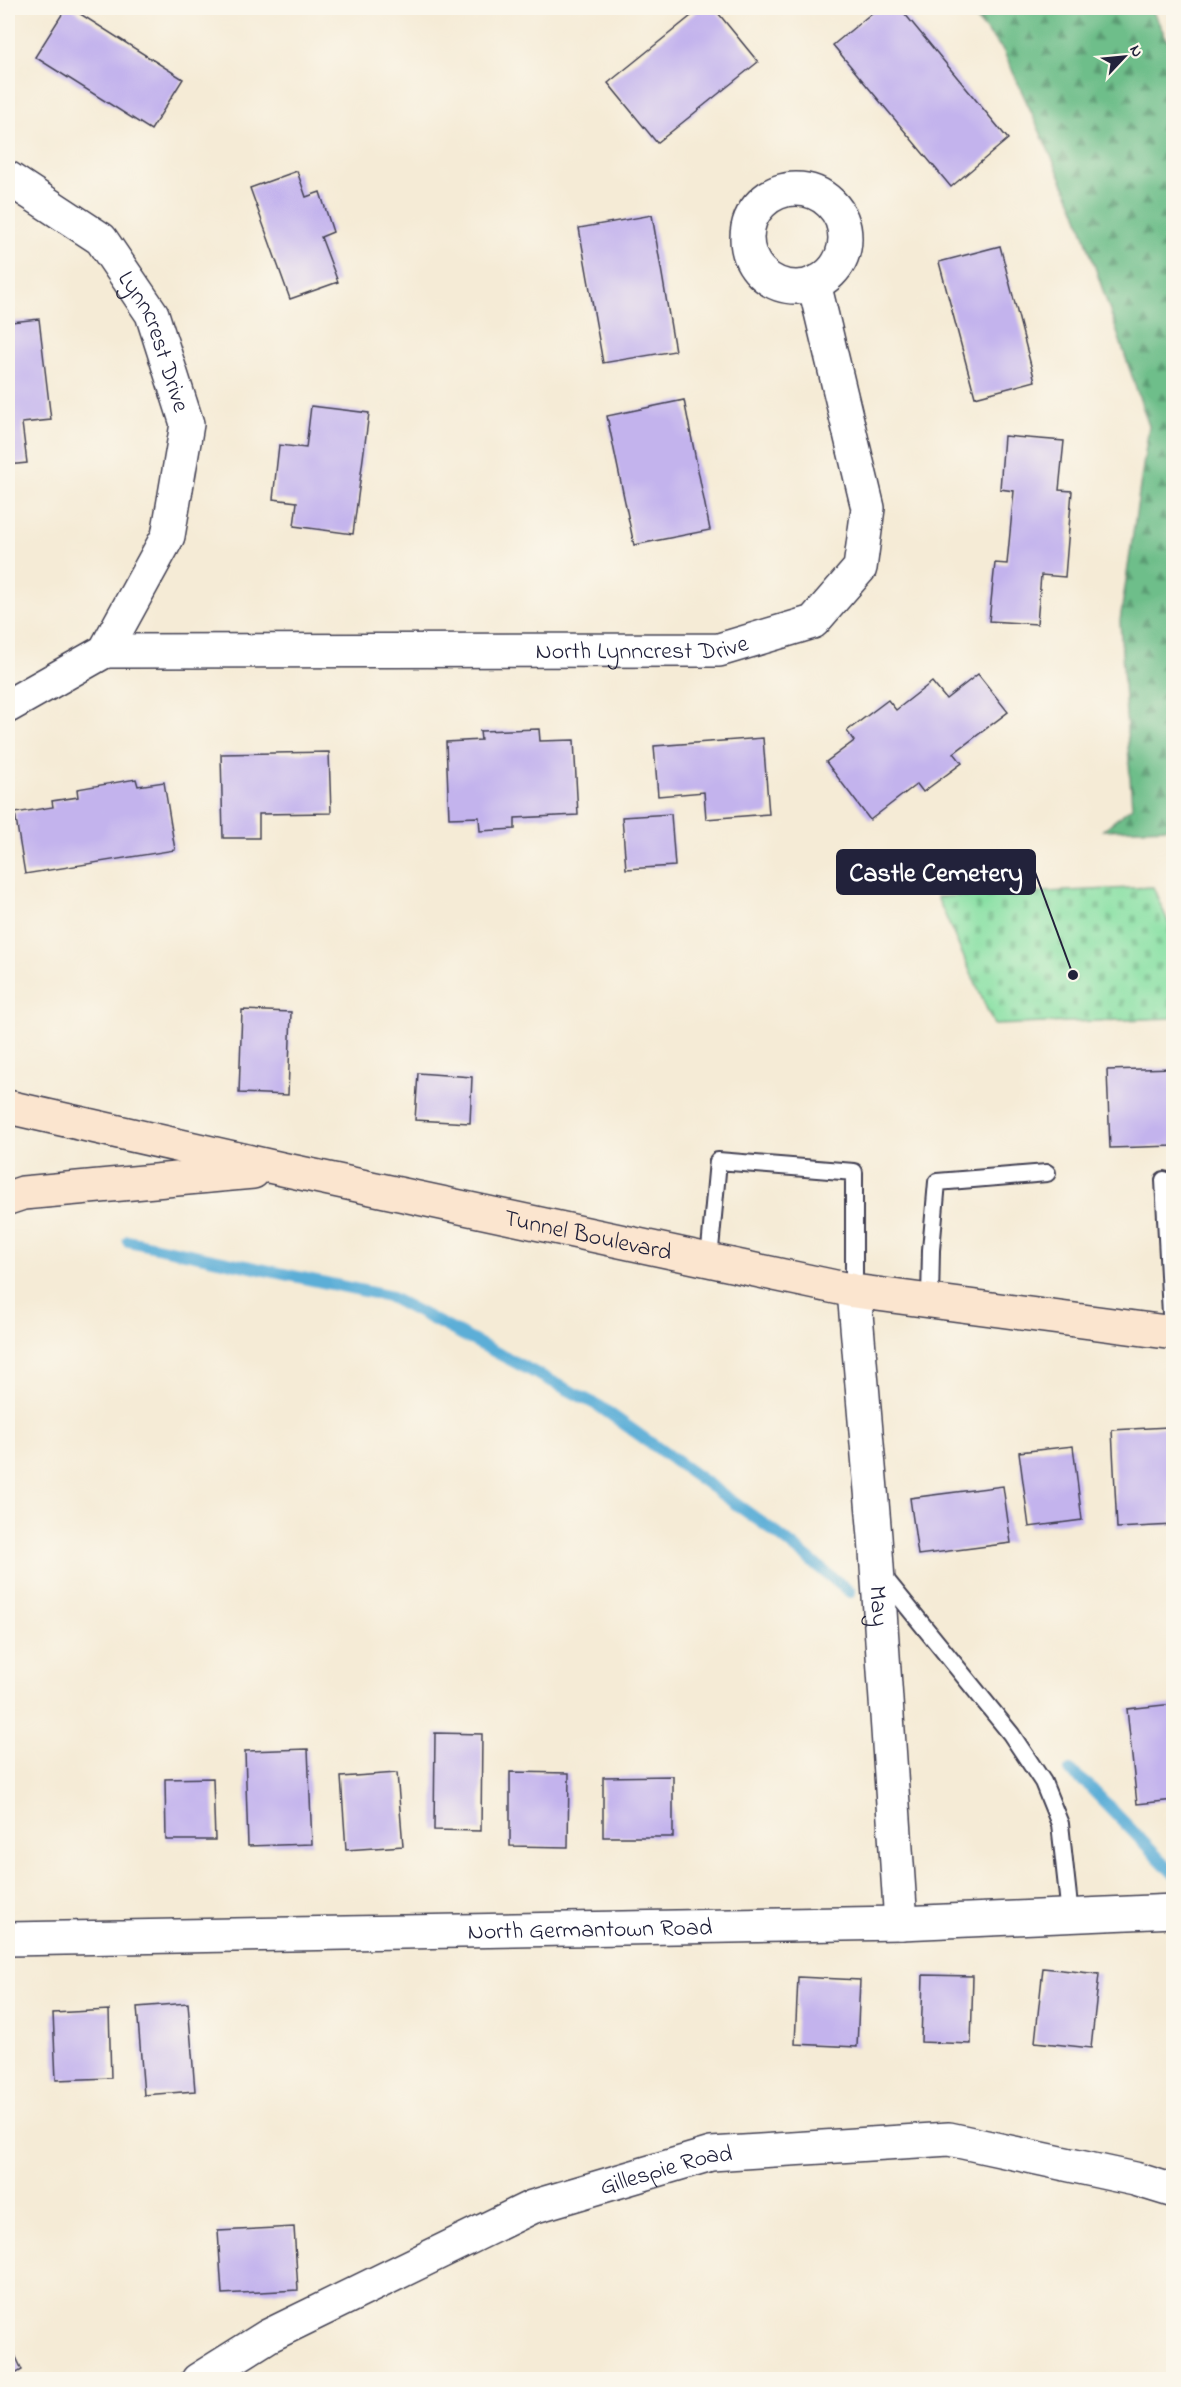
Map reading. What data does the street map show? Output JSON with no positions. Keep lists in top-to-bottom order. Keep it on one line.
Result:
{"streets":{"main road":["Tunnel Boulevard"],"street":["Lynncrest Drive","North Lynncrest Drive","May","North Germantown Road","Gillespie Road"]},"crossings":[["Lynncrest Drive","North Lynncrest Drive"],["Tunnel Boulevard","May"],["May","North Germantown Road"]],"places":["Castle Cemetery"],"north":"top right"}
